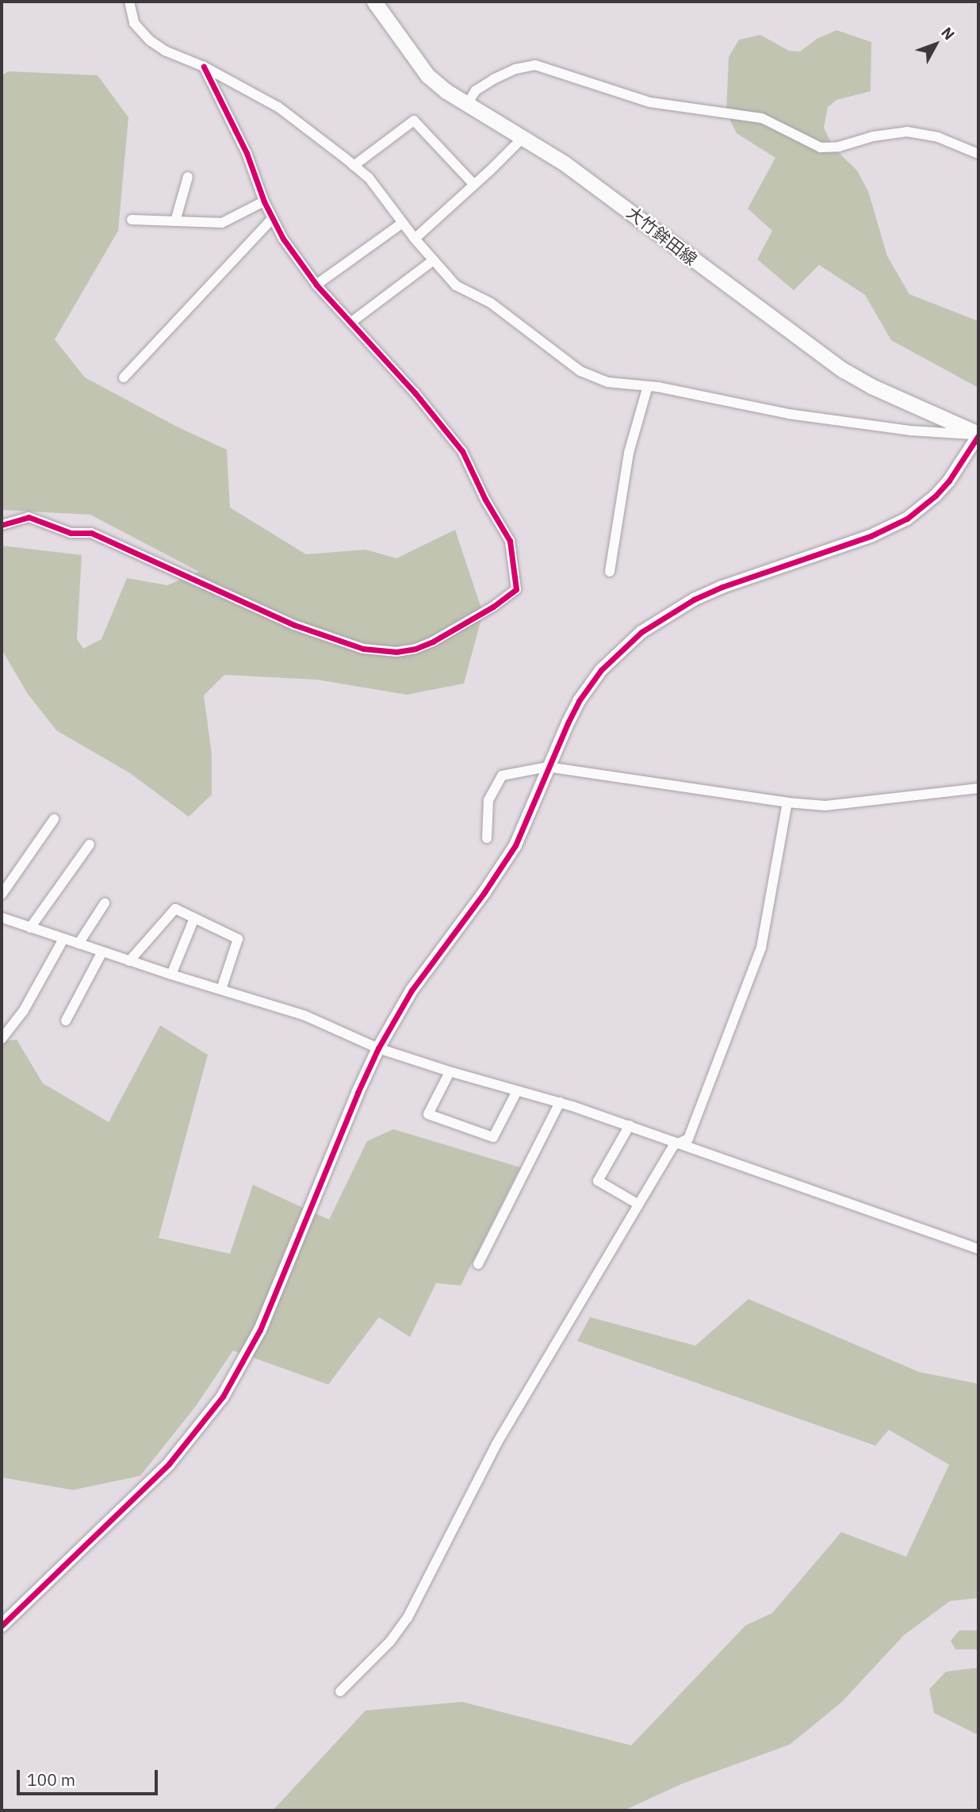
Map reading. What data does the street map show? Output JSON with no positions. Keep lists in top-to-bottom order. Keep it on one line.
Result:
{"streets":{"main road":["大竹鉾田線"]},"scale_bar":"100 m","north":"top right"}
